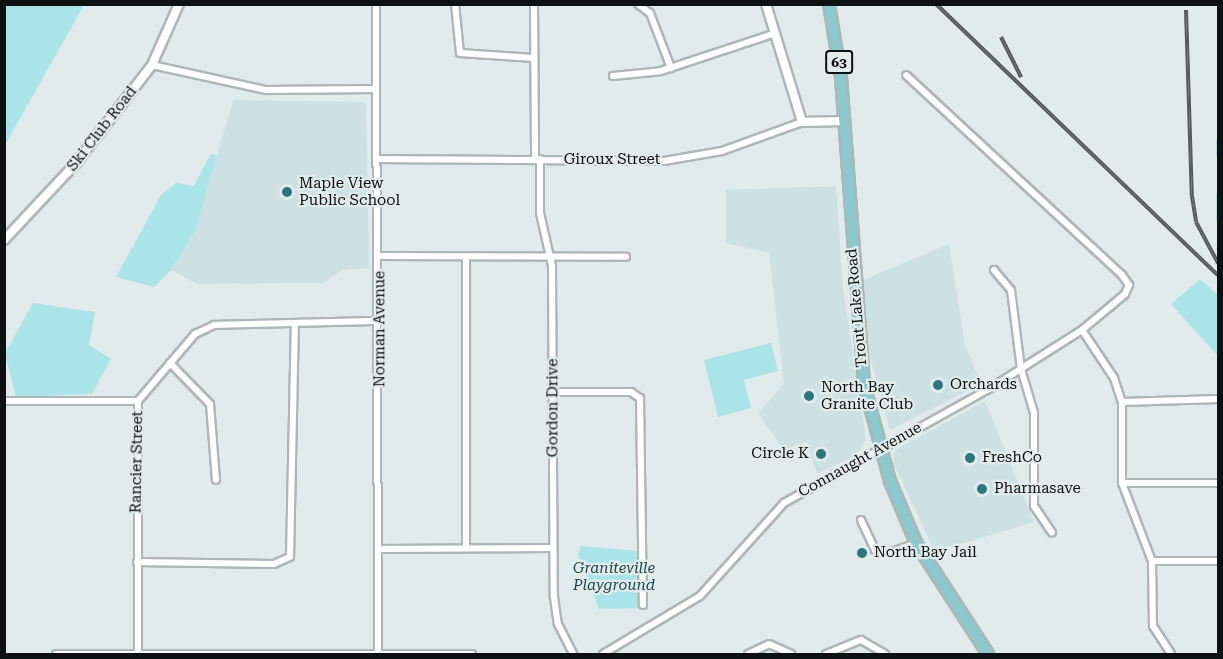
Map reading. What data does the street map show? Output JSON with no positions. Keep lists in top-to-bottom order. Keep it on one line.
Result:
{"streets":{"main road":["63","Trout Lake Road"],"street":["Ski Club Road","Giroux Street","Norman Avenue","Gordon Drive","Connaught Avenue","Rancier Street"]},"crossings":[["Giroux Street","Trout Lake Road"],["Giroux Street","Norman Avenue"],["Giroux Street","Gordon Drive"],["Trout Lake Road","Connaught Avenue"],["Norman Avenue","Rancier Street"]],"parks":["Graniteville Playground"],"places":["Maple View Public School","Orchards","North Bay Granite Club","Circle K","FreshCo","Pharmasave","North Bay Jail"]}
